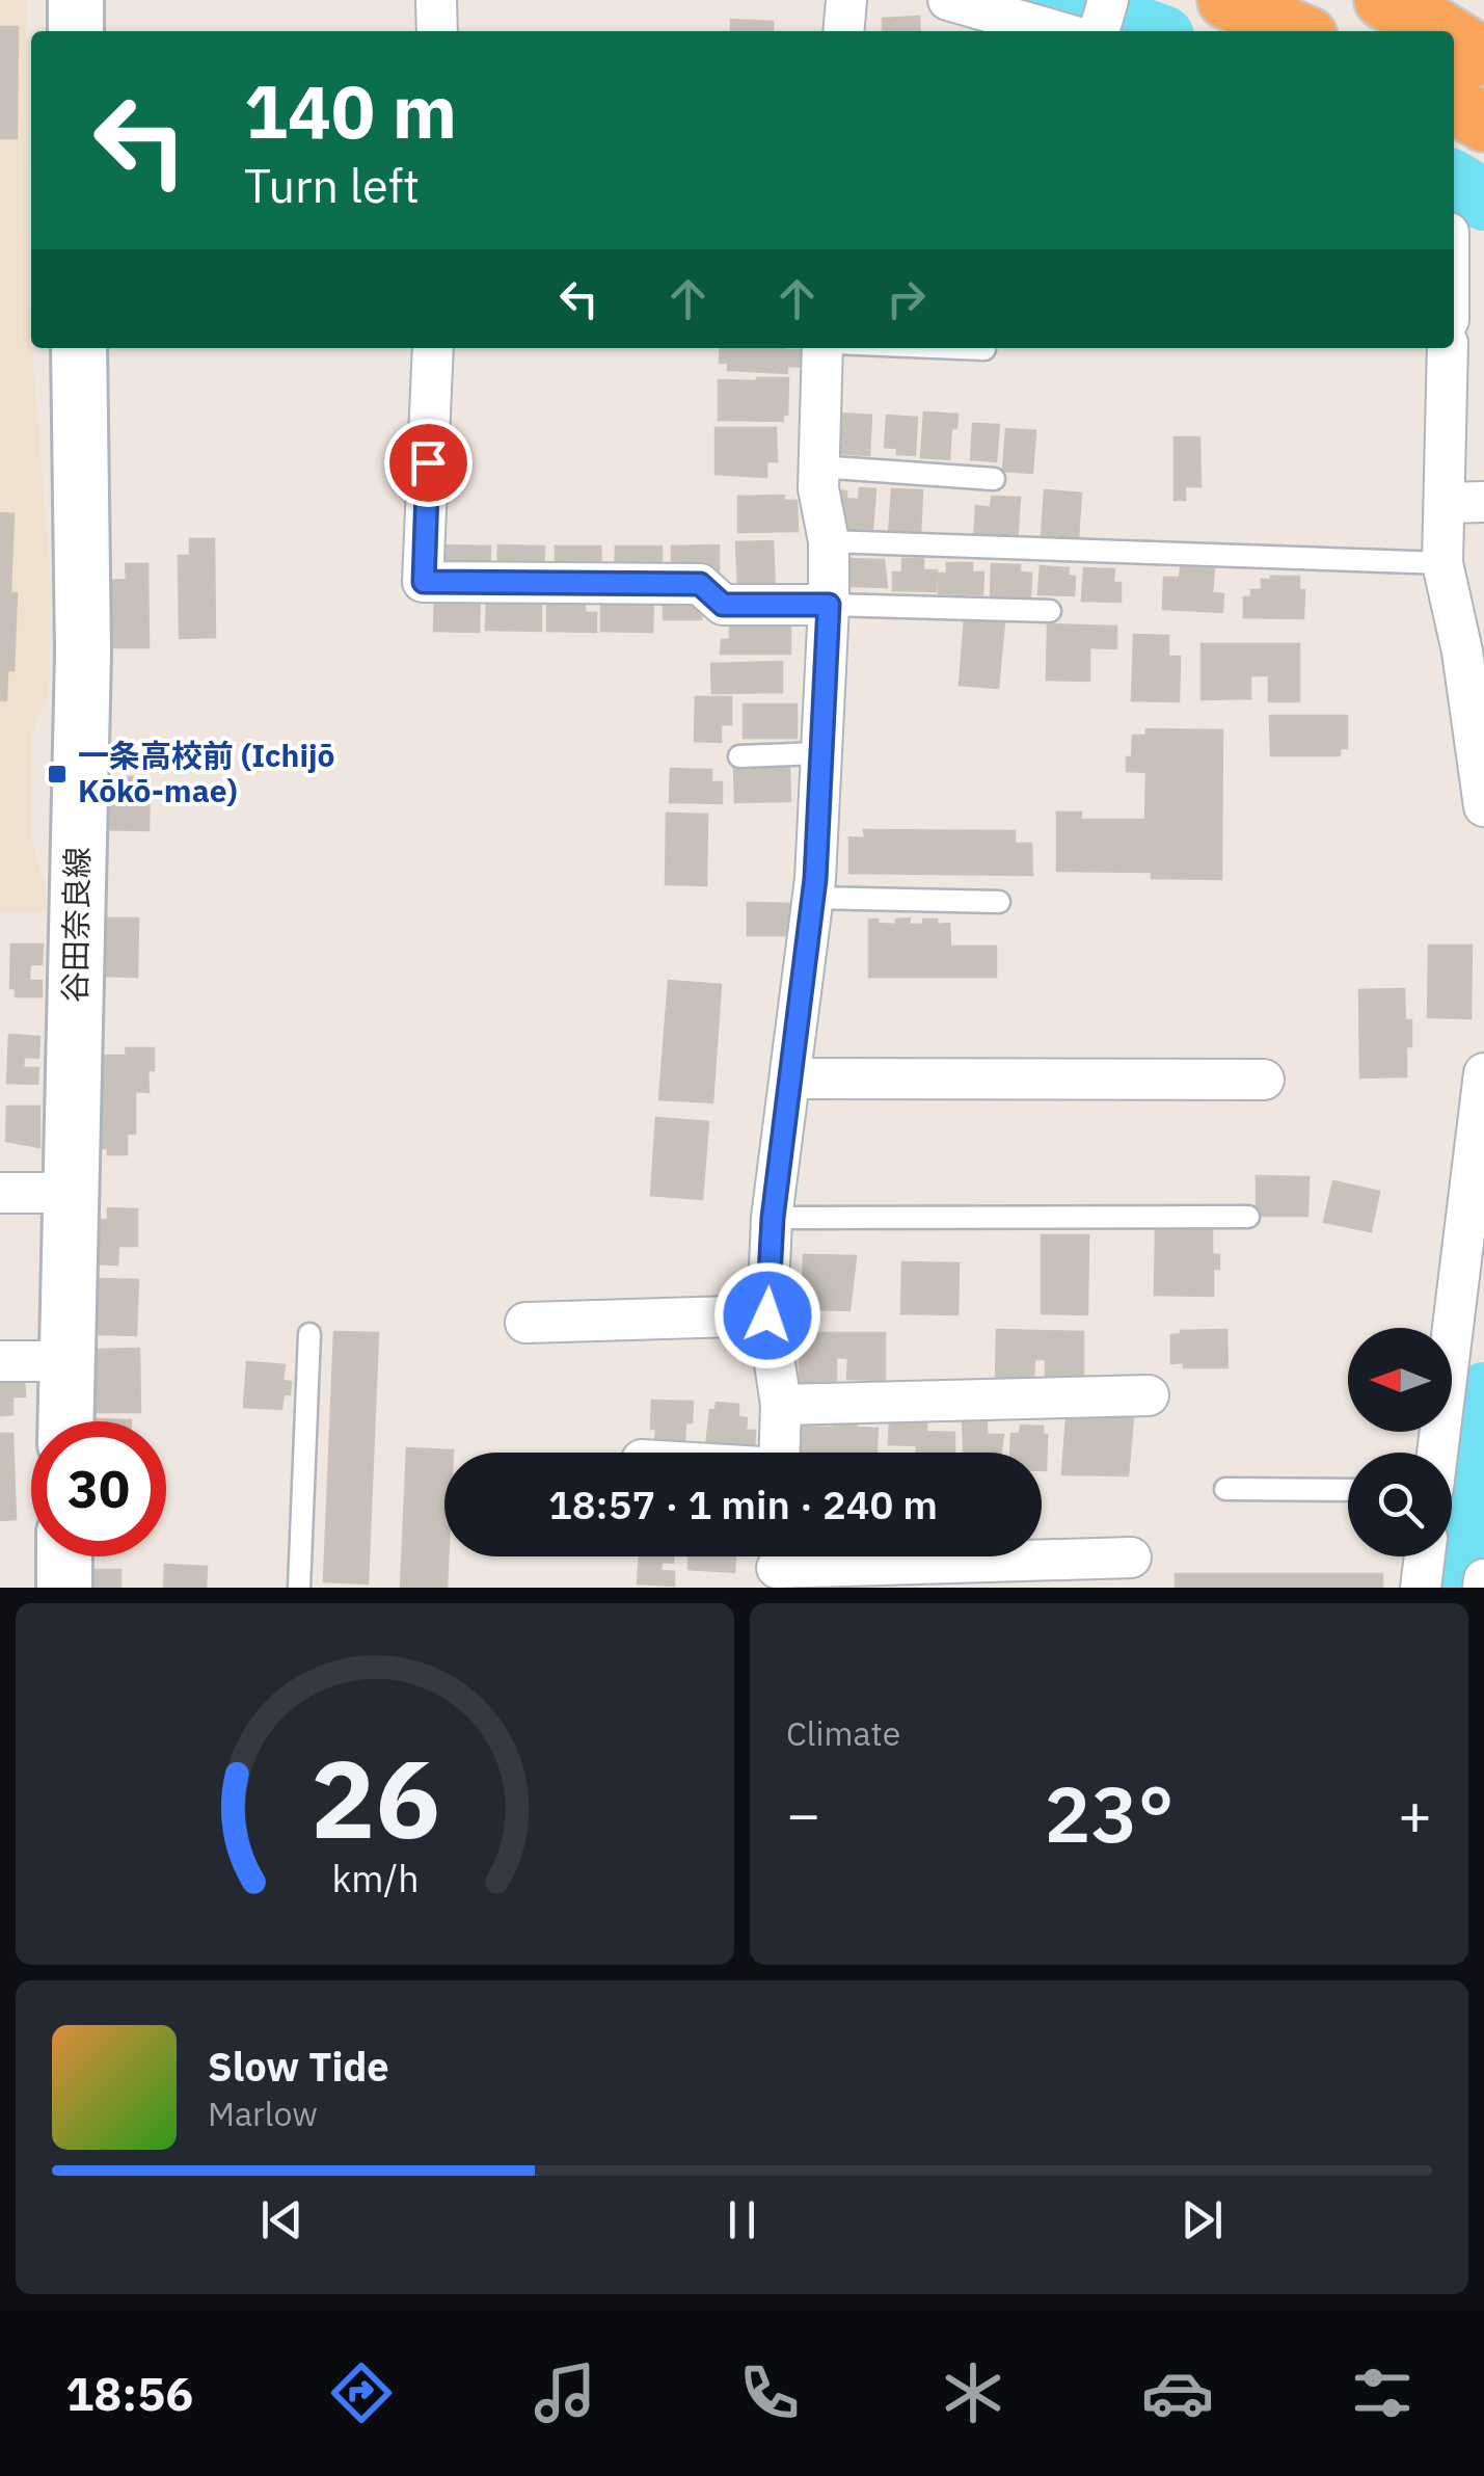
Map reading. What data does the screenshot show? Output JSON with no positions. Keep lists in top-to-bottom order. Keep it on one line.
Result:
{"streets":{"main road":["谷田奈良線"]},"places":{"transit":["一条高校前 (Ichijō Kōkō-mae)"]},"north":"left","page":{"turn":["140 m","Turn left"],"limit":"30","trip":"18:57 · 1 min · 240 m","tile":"Climate","heat":["−","23°","+"],"song":["Slow Tide","Marlow"],"tabs":"18:56","gauge":["26","km/h"]}}
